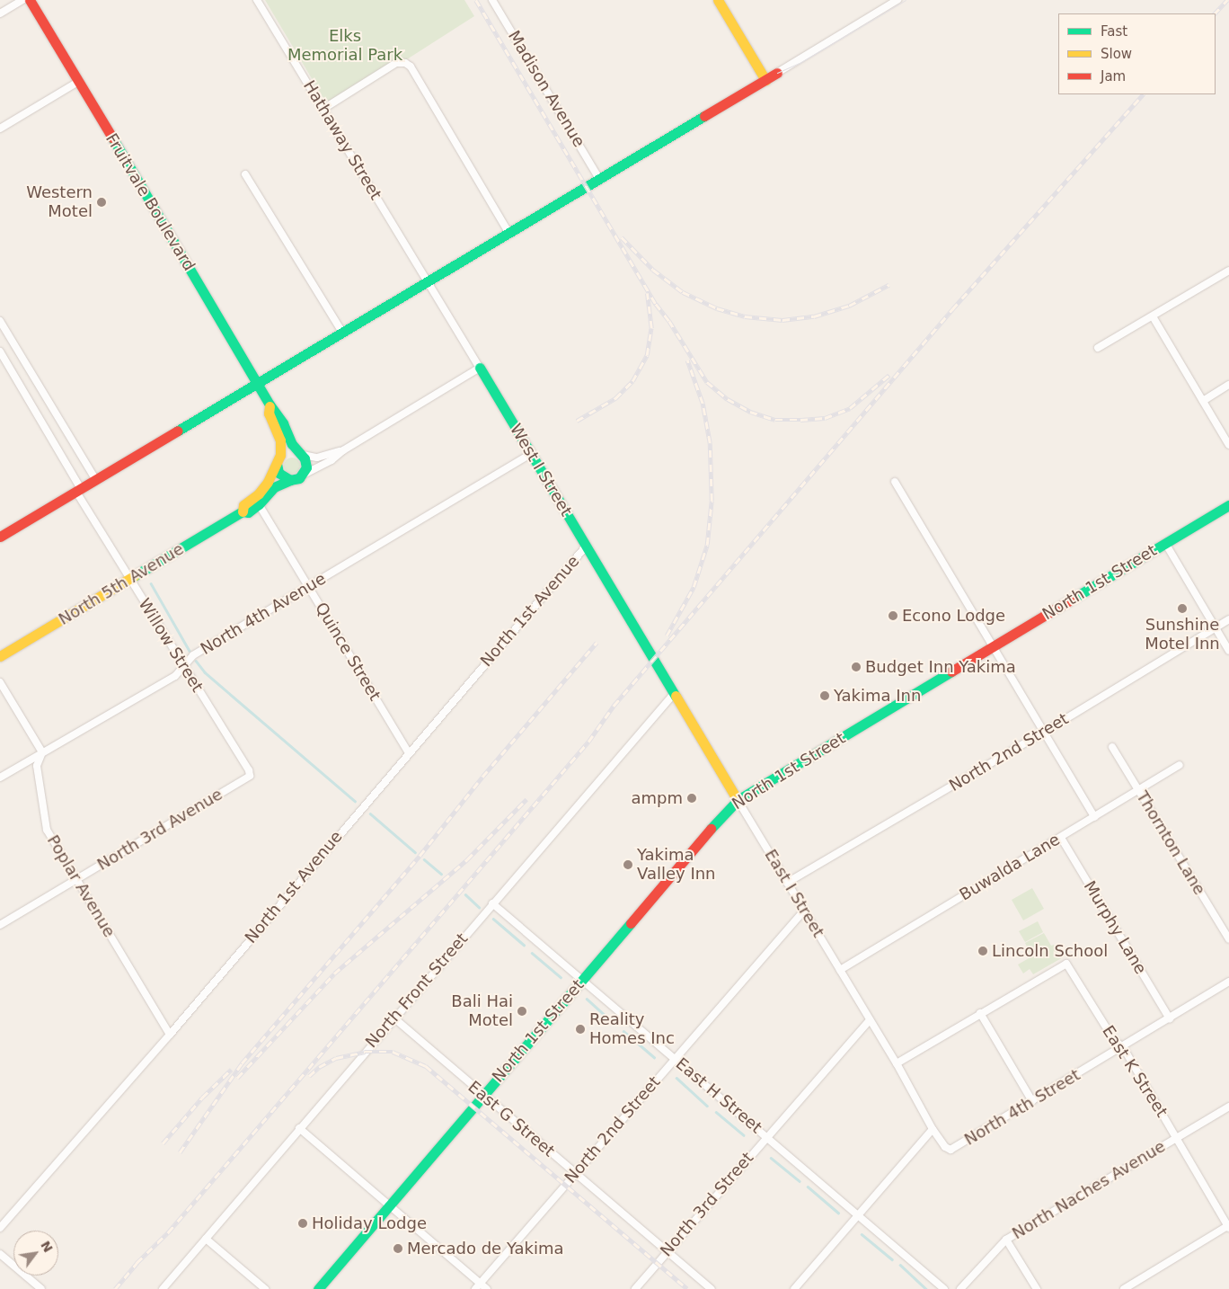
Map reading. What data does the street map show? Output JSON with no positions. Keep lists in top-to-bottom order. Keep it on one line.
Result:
{"streets":{"main road":["Fruitvale Boulevard","West I Street","North 1st Street","North 5th Avenue","East I Street"],"street":["Madison Avenue","Hathaway Street","North 1st Avenue","North 4th Avenue","Willow Street","Quince Street","North 2nd Street","North 3rd Avenue","Thornton Lane","Buwalda Lane","Poplar Avenue","Murphy Lane","North Front Street","East K Street","East H Street","North 4th Street","East G Street","North Naches Avenue","North 3rd Street"]},"crossings":[["Hathaway Street","West I Street"],["Fruitvale Boulevard","North 5th Avenue"],["West I Street","North 1st Avenue"],["West I Street","North 4th Avenue"],["West I Street","East I Street"],["North 1st Street","East I Street"],["North 1st Street","East H Street"],["North 1st Street","East G Street"],["North 5th Avenue","Willow Street"],["North 5th Avenue","Quince Street"],["North 1st Avenue","Quince Street"],["North 1st Avenue","Poplar Avenue"],["North 4th Avenue","Willow Street"],["North 4th Avenue","Quince Street"],["North 4th Avenue","Poplar Avenue"],["Willow Street","North 3rd Avenue"],["North 2nd Street","East I Street"],["North 2nd Street","East H Street"],["North 2nd Street","East G Street"],["North 3rd Avenue","Poplar Avenue"],["Thornton Lane","Buwalda Lane"],["Buwalda Lane","East I Street"],["Buwalda Lane","Murphy Lane"],["East I Street","North Front Street"],["East I Street","North 4th Street"],["East I Street","North 3rd Street"],["Murphy Lane","North 4th Street"],["North Front Street","East H Street"],["North Front Street","East G Street"],["East K Street","North 4th Street"],["East K Street","North Naches Avenue"],["East H Street","North 3rd Street"],["East G Street","North 3rd Street"]],"parks":["Elks Memorial Park"],"places":["Western Motel","Sunshine Motel Inn","Econo Lodge","Budget Inn Yakima","Yakima Inn","ampm","Yakima Valley Inn","Lincoln School","Bali Hai Motel","Reality Homes Inc","Holiday Lodge","Mercado de Yakima"],"legend":["Fast","Slow","Jam"],"north":"top right"}
